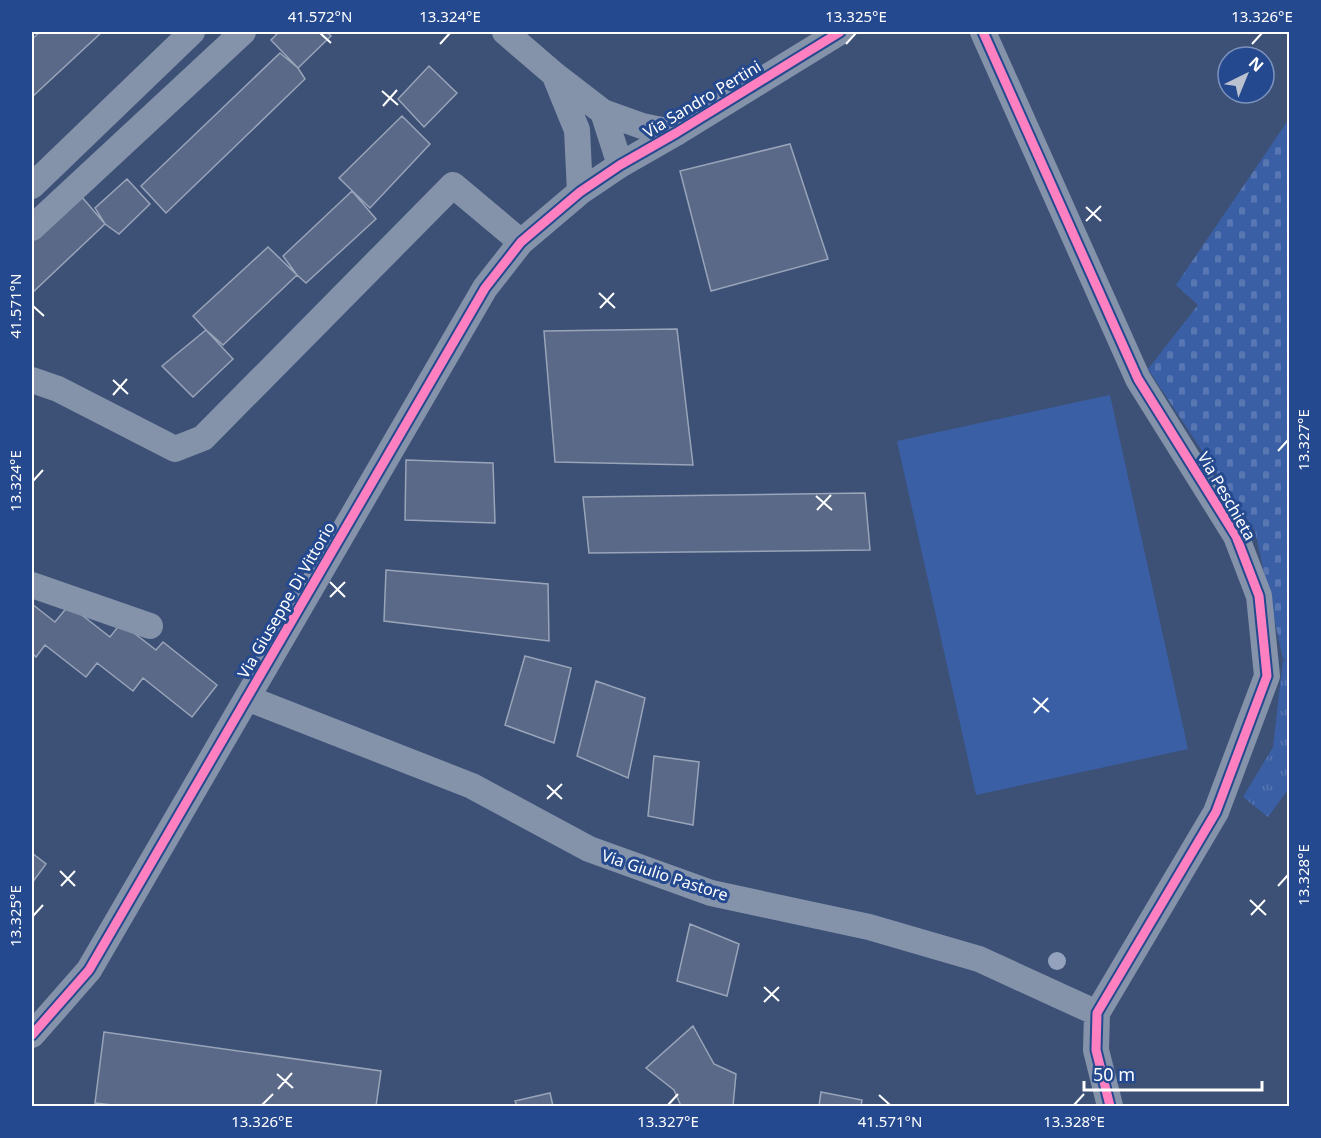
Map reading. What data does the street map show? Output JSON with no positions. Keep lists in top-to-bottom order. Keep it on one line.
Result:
{"streets":{"street":["Via Sandro Pertini","Via Peschieta","Via Giuseppe Di Vittorio","Via Giulio Pastore"]},"crossings":[["Via Sandro Pertini","Via Giuseppe Di Vittorio"],["Via Peschieta","Via Giulio Pastore"],["Via Giuseppe Di Vittorio","Via Giulio Pastore"]],"scale_bar":"50 m","north":"top right","coordinates":["41.572°N","13.324°E","13.325°E","13.326°E","41.571°N","13.327°E","13.328°E"]}
